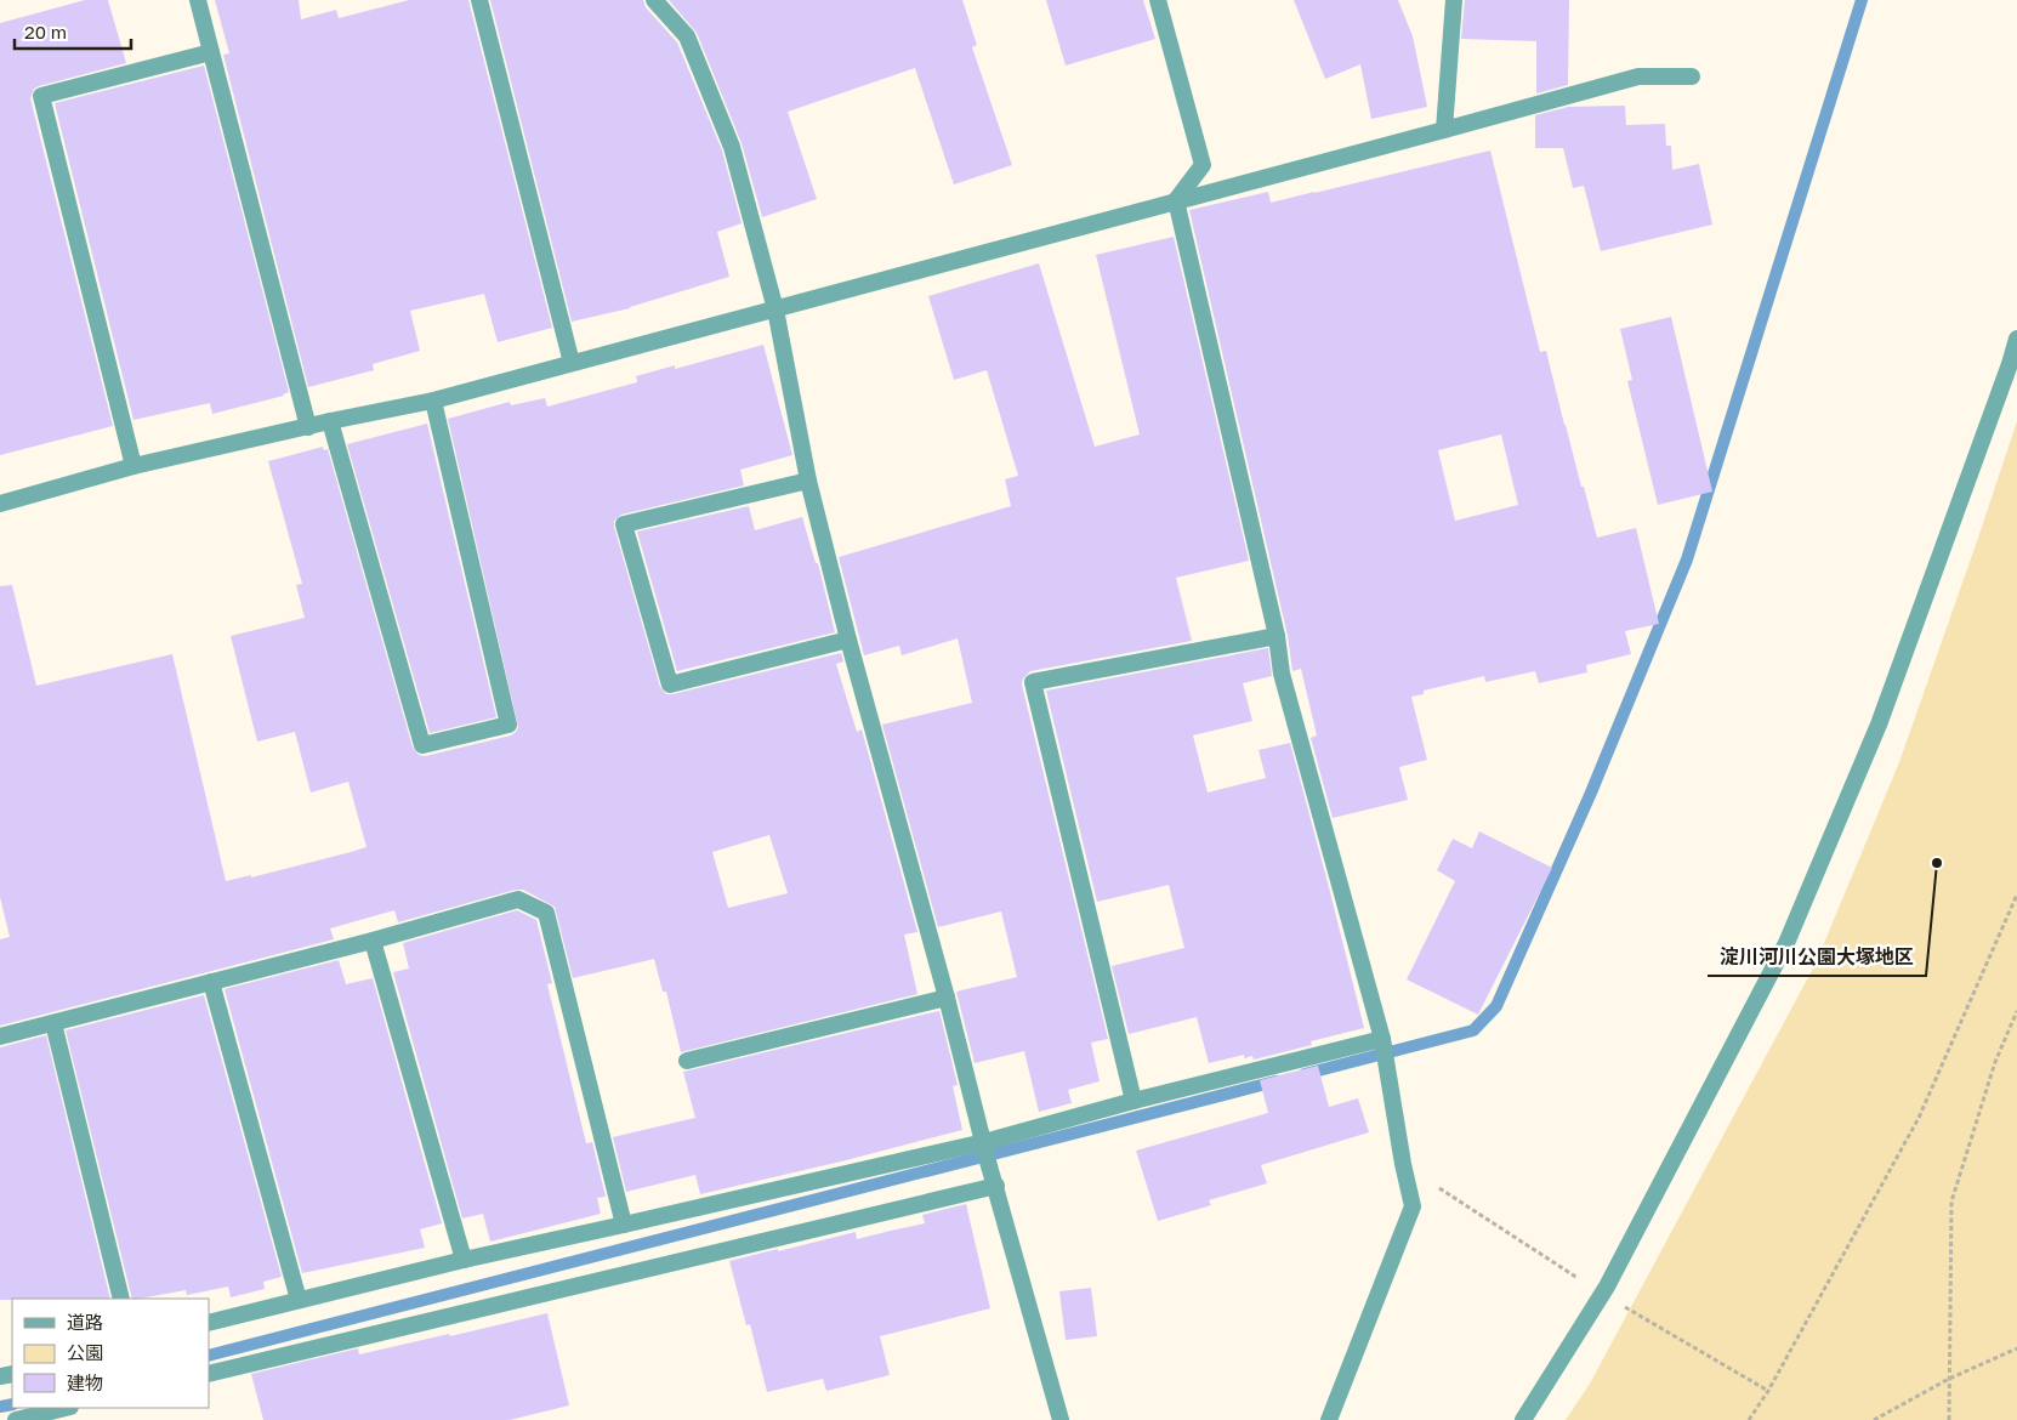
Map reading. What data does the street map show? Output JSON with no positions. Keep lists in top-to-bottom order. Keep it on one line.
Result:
{"places":["淀川河川公園大塚地区"],"legend":["道路","公園","建物"],"scale_bar":"20 m"}
